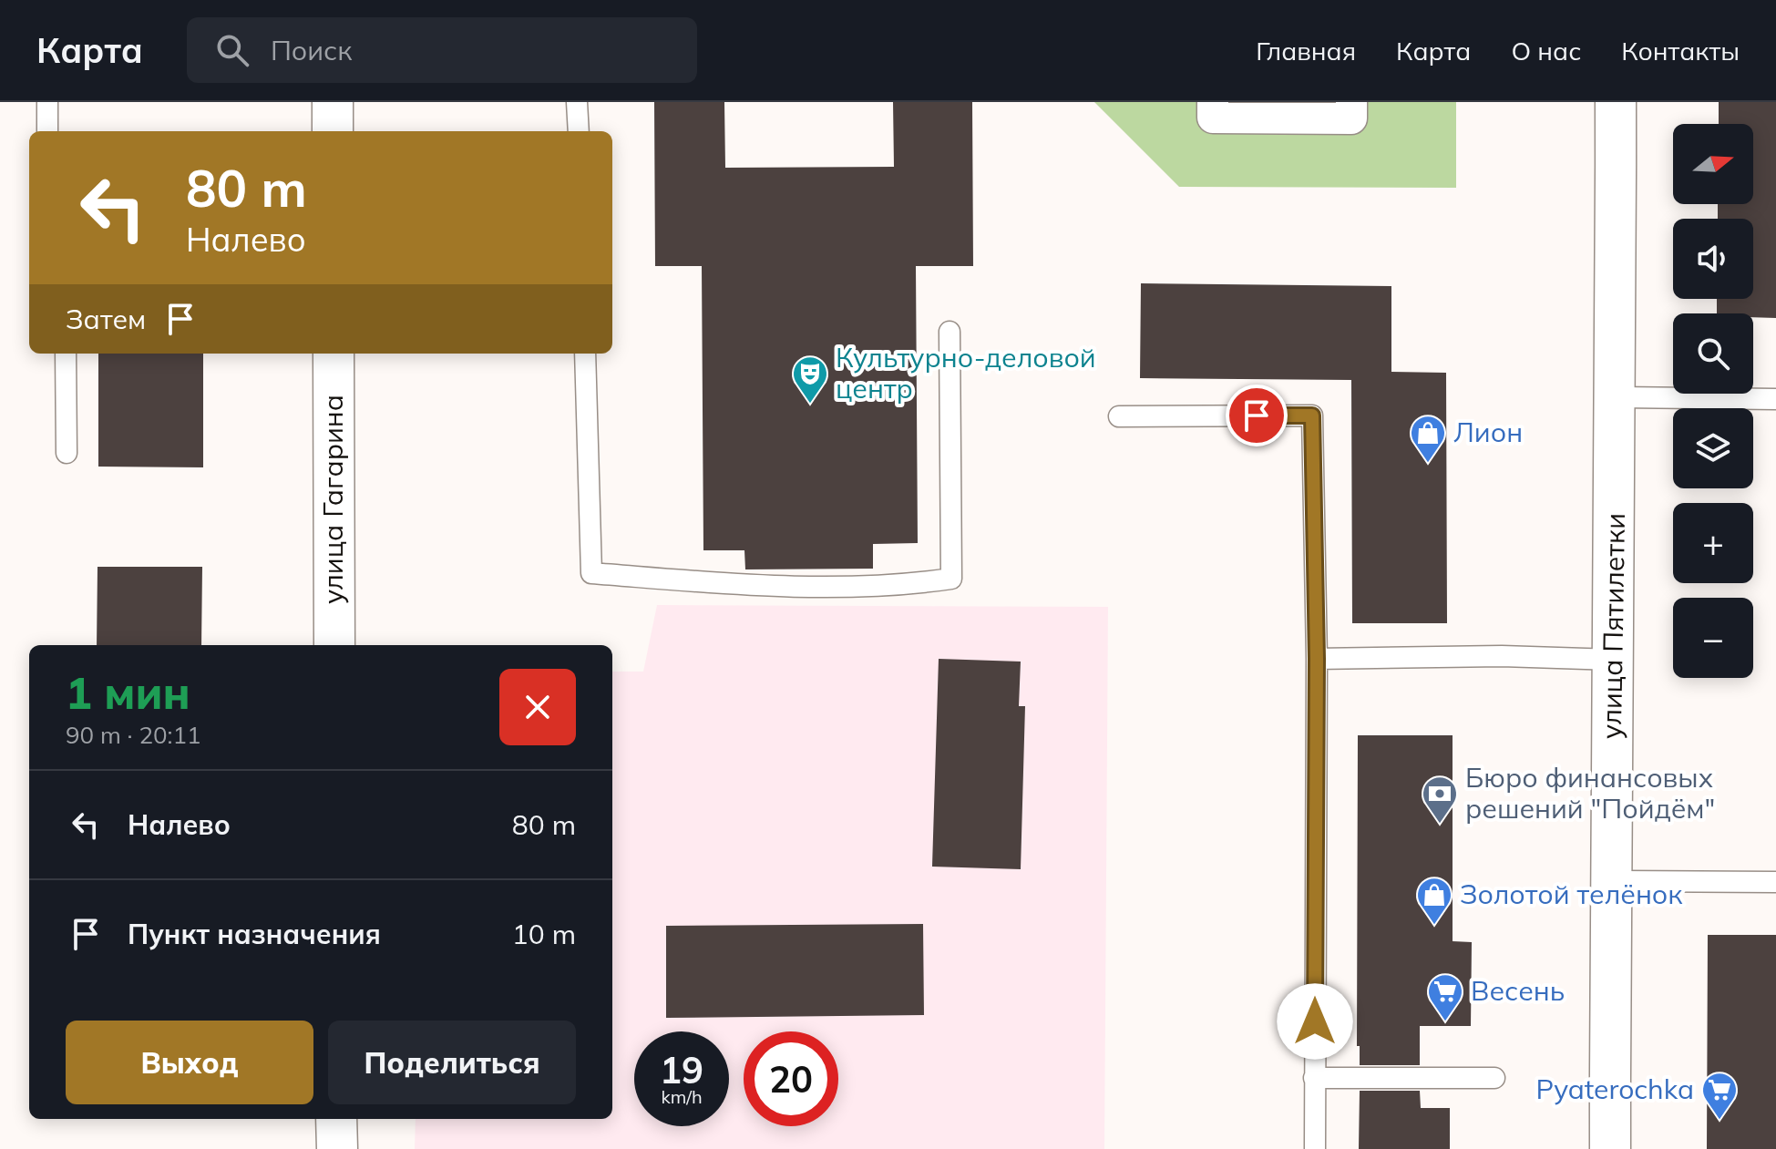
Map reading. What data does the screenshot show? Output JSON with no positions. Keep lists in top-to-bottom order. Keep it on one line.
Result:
{"streets":{"main road":["улица Гагарина","улица Пятилетки"]},"places":{"theatre":["Культурно-деловой центр"],"shop":["Лион","Золотой телёнок"],"bank":["Бюро финансовых решений \"Пойдём\""],"supermarket":["Весень","Pyaterochka"]},"north":"right","page":{"header":"Карта","search":"Поиск","nav":["Главная","Карта","О нас","Контакты"],"map_buttons":["+","−"],"turn":["80 m","Налево"],"then":"Затем","heading":["1 мин","90 m · 20:11"],"list":[{"name":"Налево","value":"80 m"},{"name":"Пункт назначения","value":"10 m"}],"buttons":["Выход","Поделиться"],"speed":"19 km/h","limit":"20"}}
